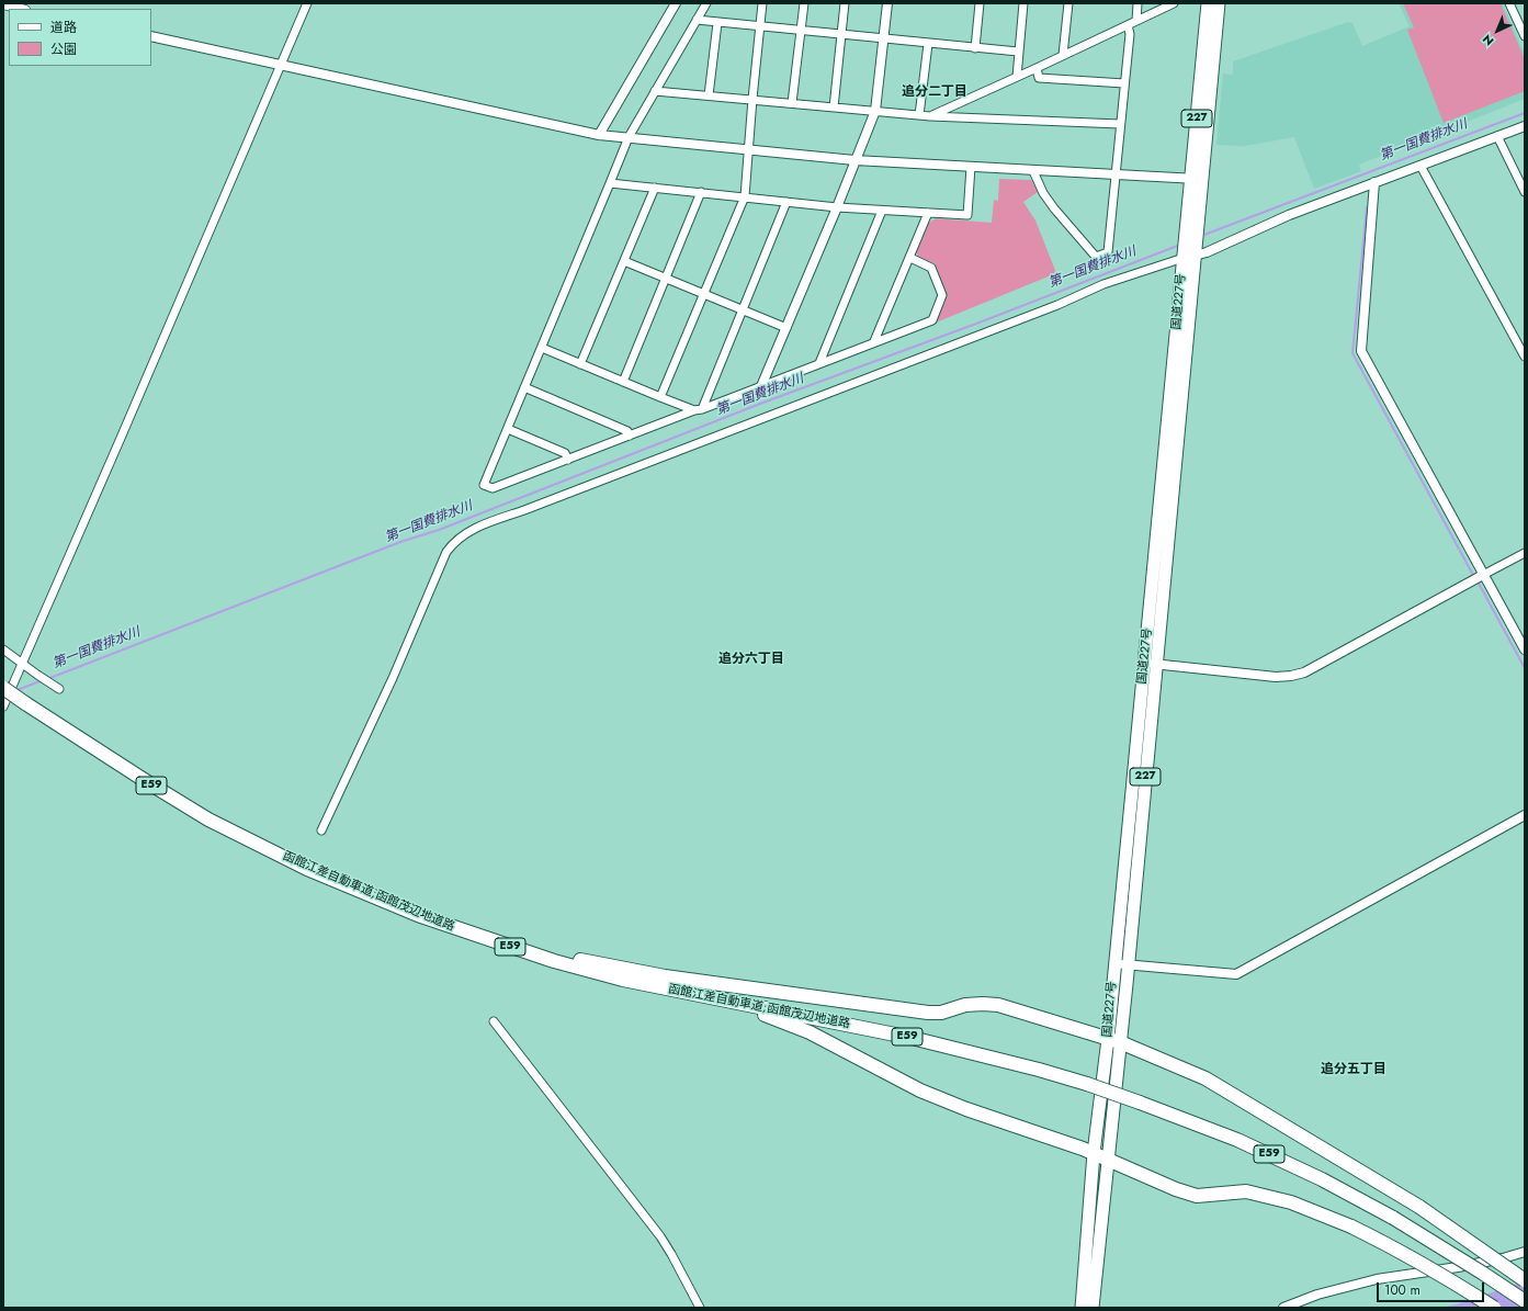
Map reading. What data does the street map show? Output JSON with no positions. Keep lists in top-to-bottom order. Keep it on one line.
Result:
{"streets":{"highway":["227","国道227号","E59","函館江差自動車道;函館茂辺地道路"]},"districts":["追分二丁目","追分六丁目","追分五丁目"],"water":["第一国費排水川"],"legend":["道路","公園"],"scale_bar":"100 m","north":"bottom left"}
